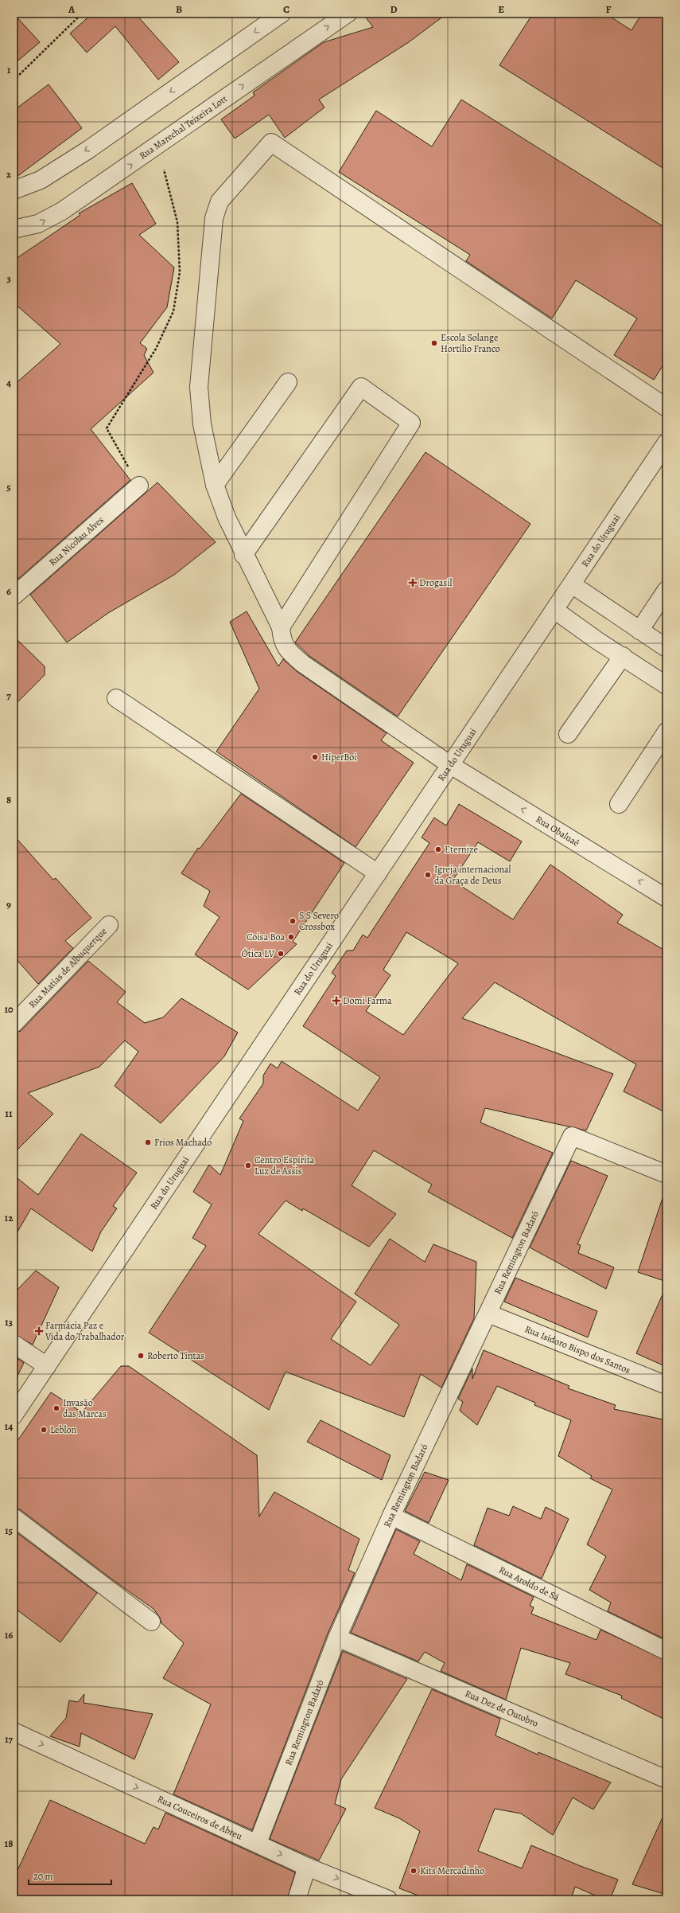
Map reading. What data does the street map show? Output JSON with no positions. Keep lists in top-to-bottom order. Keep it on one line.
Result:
{"streets":{"street":["Rua Marechal Teixeira Lott","Rua do Uruguai","Rua Nicolau Alves","Rua Obaluaê","Rua Matias de Albuquerque","Rua Remington Badaró","Rua Isidoro Bispo dos Santos","Rua Aroldo de Sá","Rua Dez de Outobro","Rua Couceiros de Abreu"]},"crossings":[["Rua do Uruguai","Rua Obaluaê"],["Rua Remington Badaró","Rua Isidoro Bispo dos Santos"],["Rua Remington Badaró","Rua Aroldo de Sá"],["Rua Remington Badaró","Rua Dez de Outobro"],["Rua Remington Badaró","Rua Couceiros de Abreu"]],"one_way":["Rua Couceiros de Abreu"],"places":{"other":["Escola Solange Hortílio Franco","HiperBoi","Eternize","Igreja internacional da Graça de Deus","S S Severo Crossbox","Coisa Boa","Ótica LV","Frios Machado","Centro Espírita Luz de Assis","Roberto Tintas","Invasão das Marcas","Leblon","Kits Mercadinho"],"health":["Drogasil","Domi Farma","Farmácia Paz e Vida do Trabalhador"]},"scale_bar":"20 m","grid":{"columns":["A","B","C","D","E","F"],"rows":["1","2","3","4","5","6","7","8","9","10","11","12","13","14","15","16","17","18"]}}
